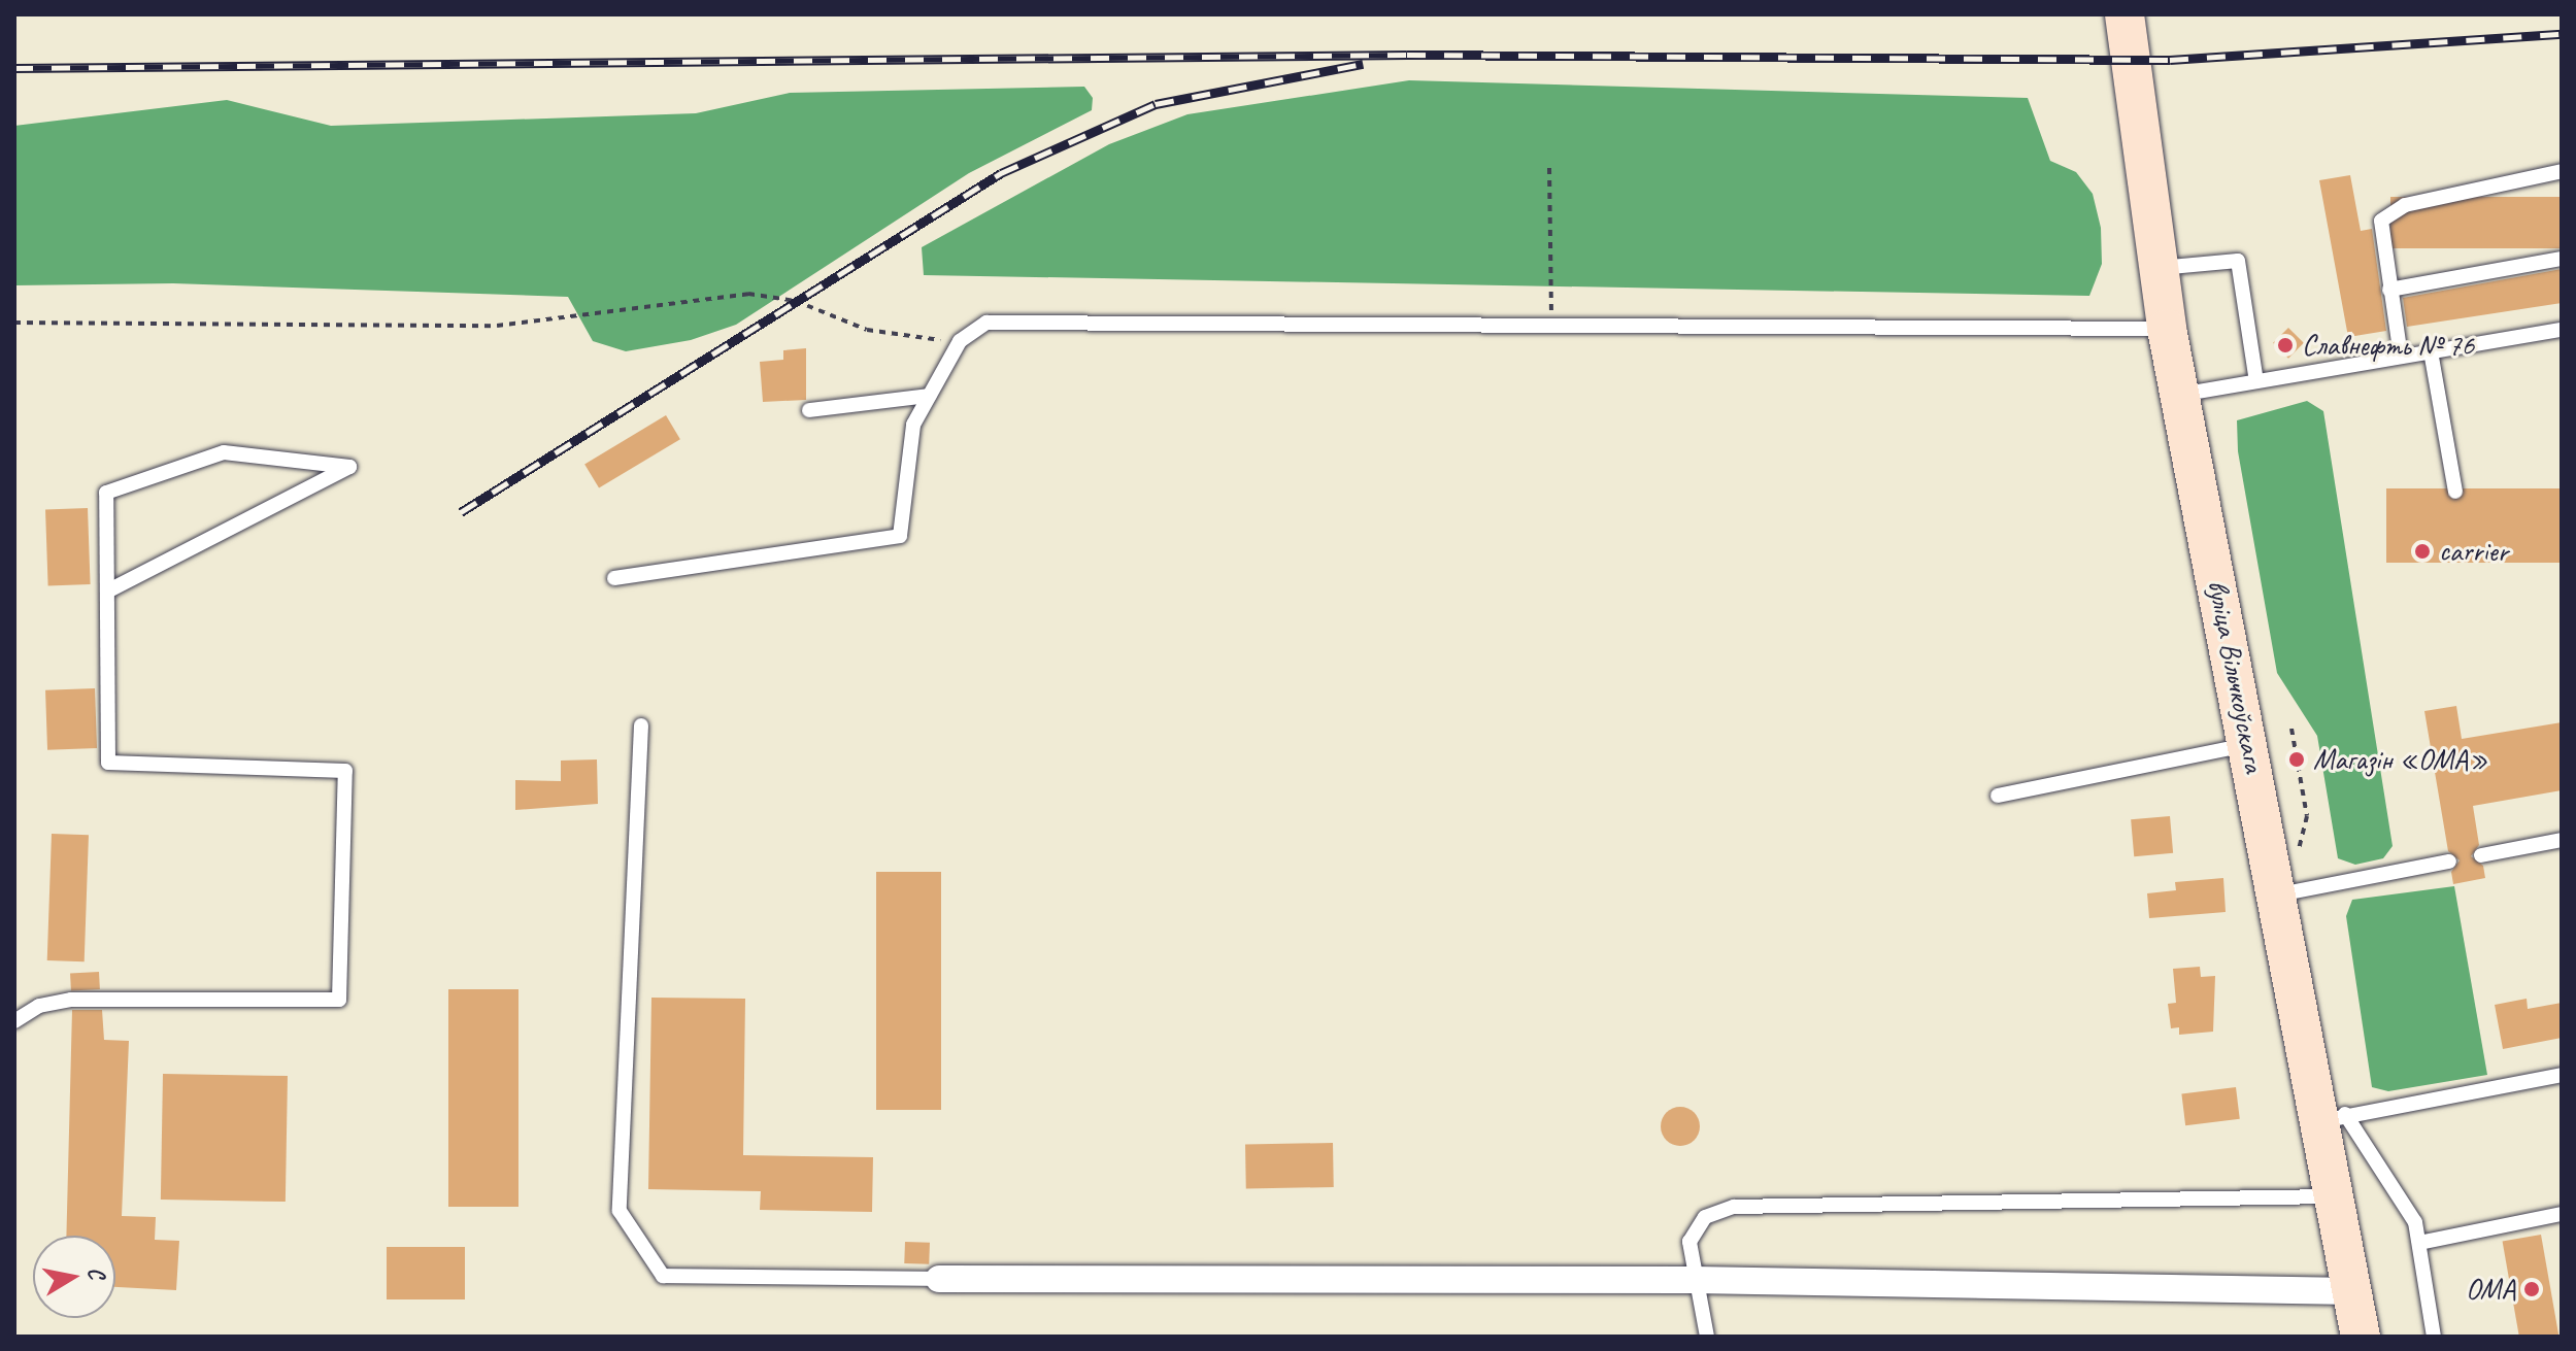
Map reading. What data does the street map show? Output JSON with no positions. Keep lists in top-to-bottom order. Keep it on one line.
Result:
{"streets":{"main road":["вуліца Вільчкоўскага"]},"places":["Славнефть № 76","carrier","Магазін «ОМА»","ОМА"],"north":"right"}
